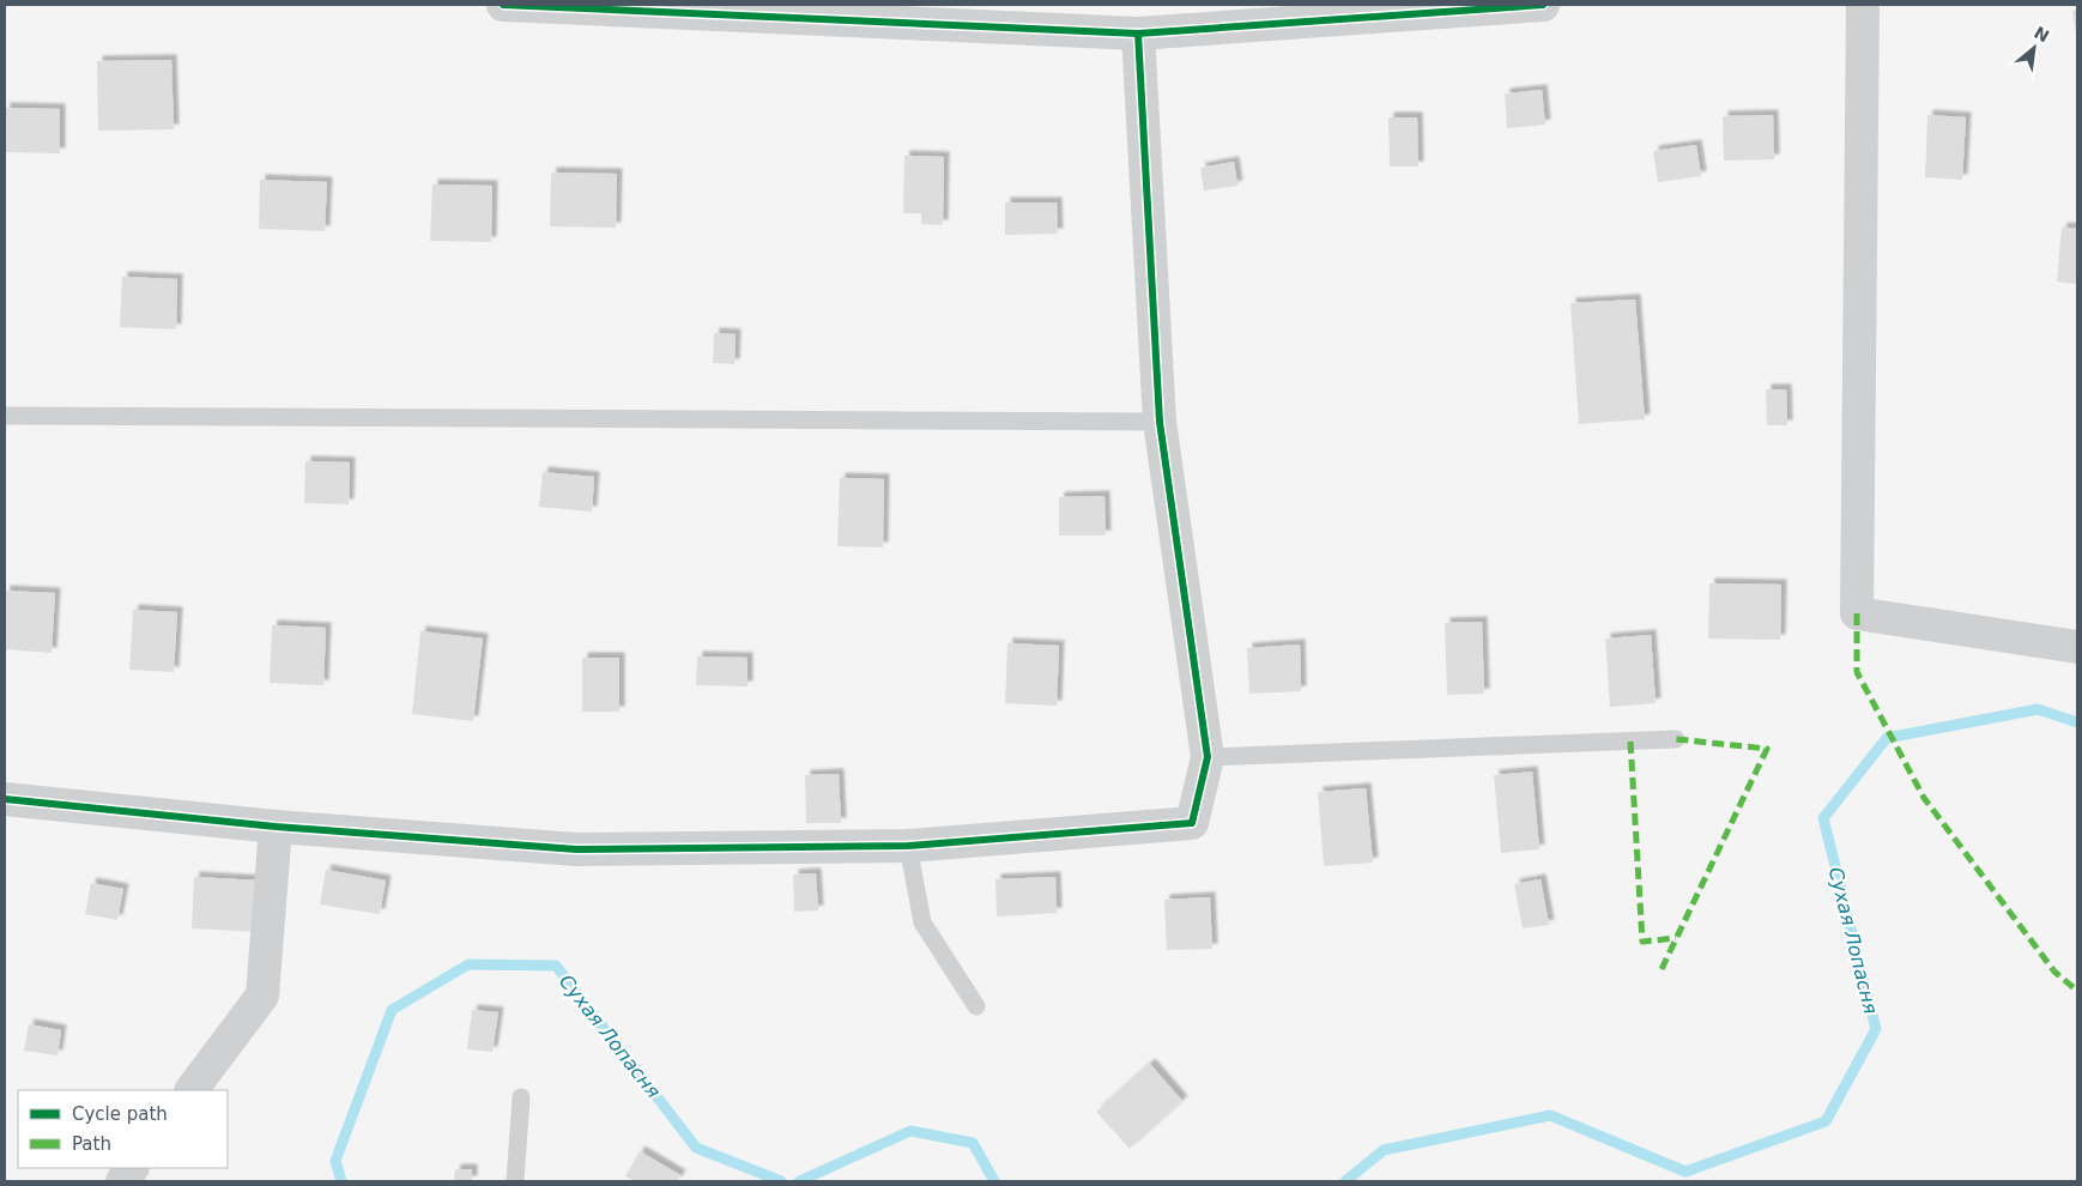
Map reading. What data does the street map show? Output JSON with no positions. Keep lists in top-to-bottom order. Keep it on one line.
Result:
{"water":["Сухая Лопасня"],"legend":["Cycle path","Path"],"north":"top right"}
